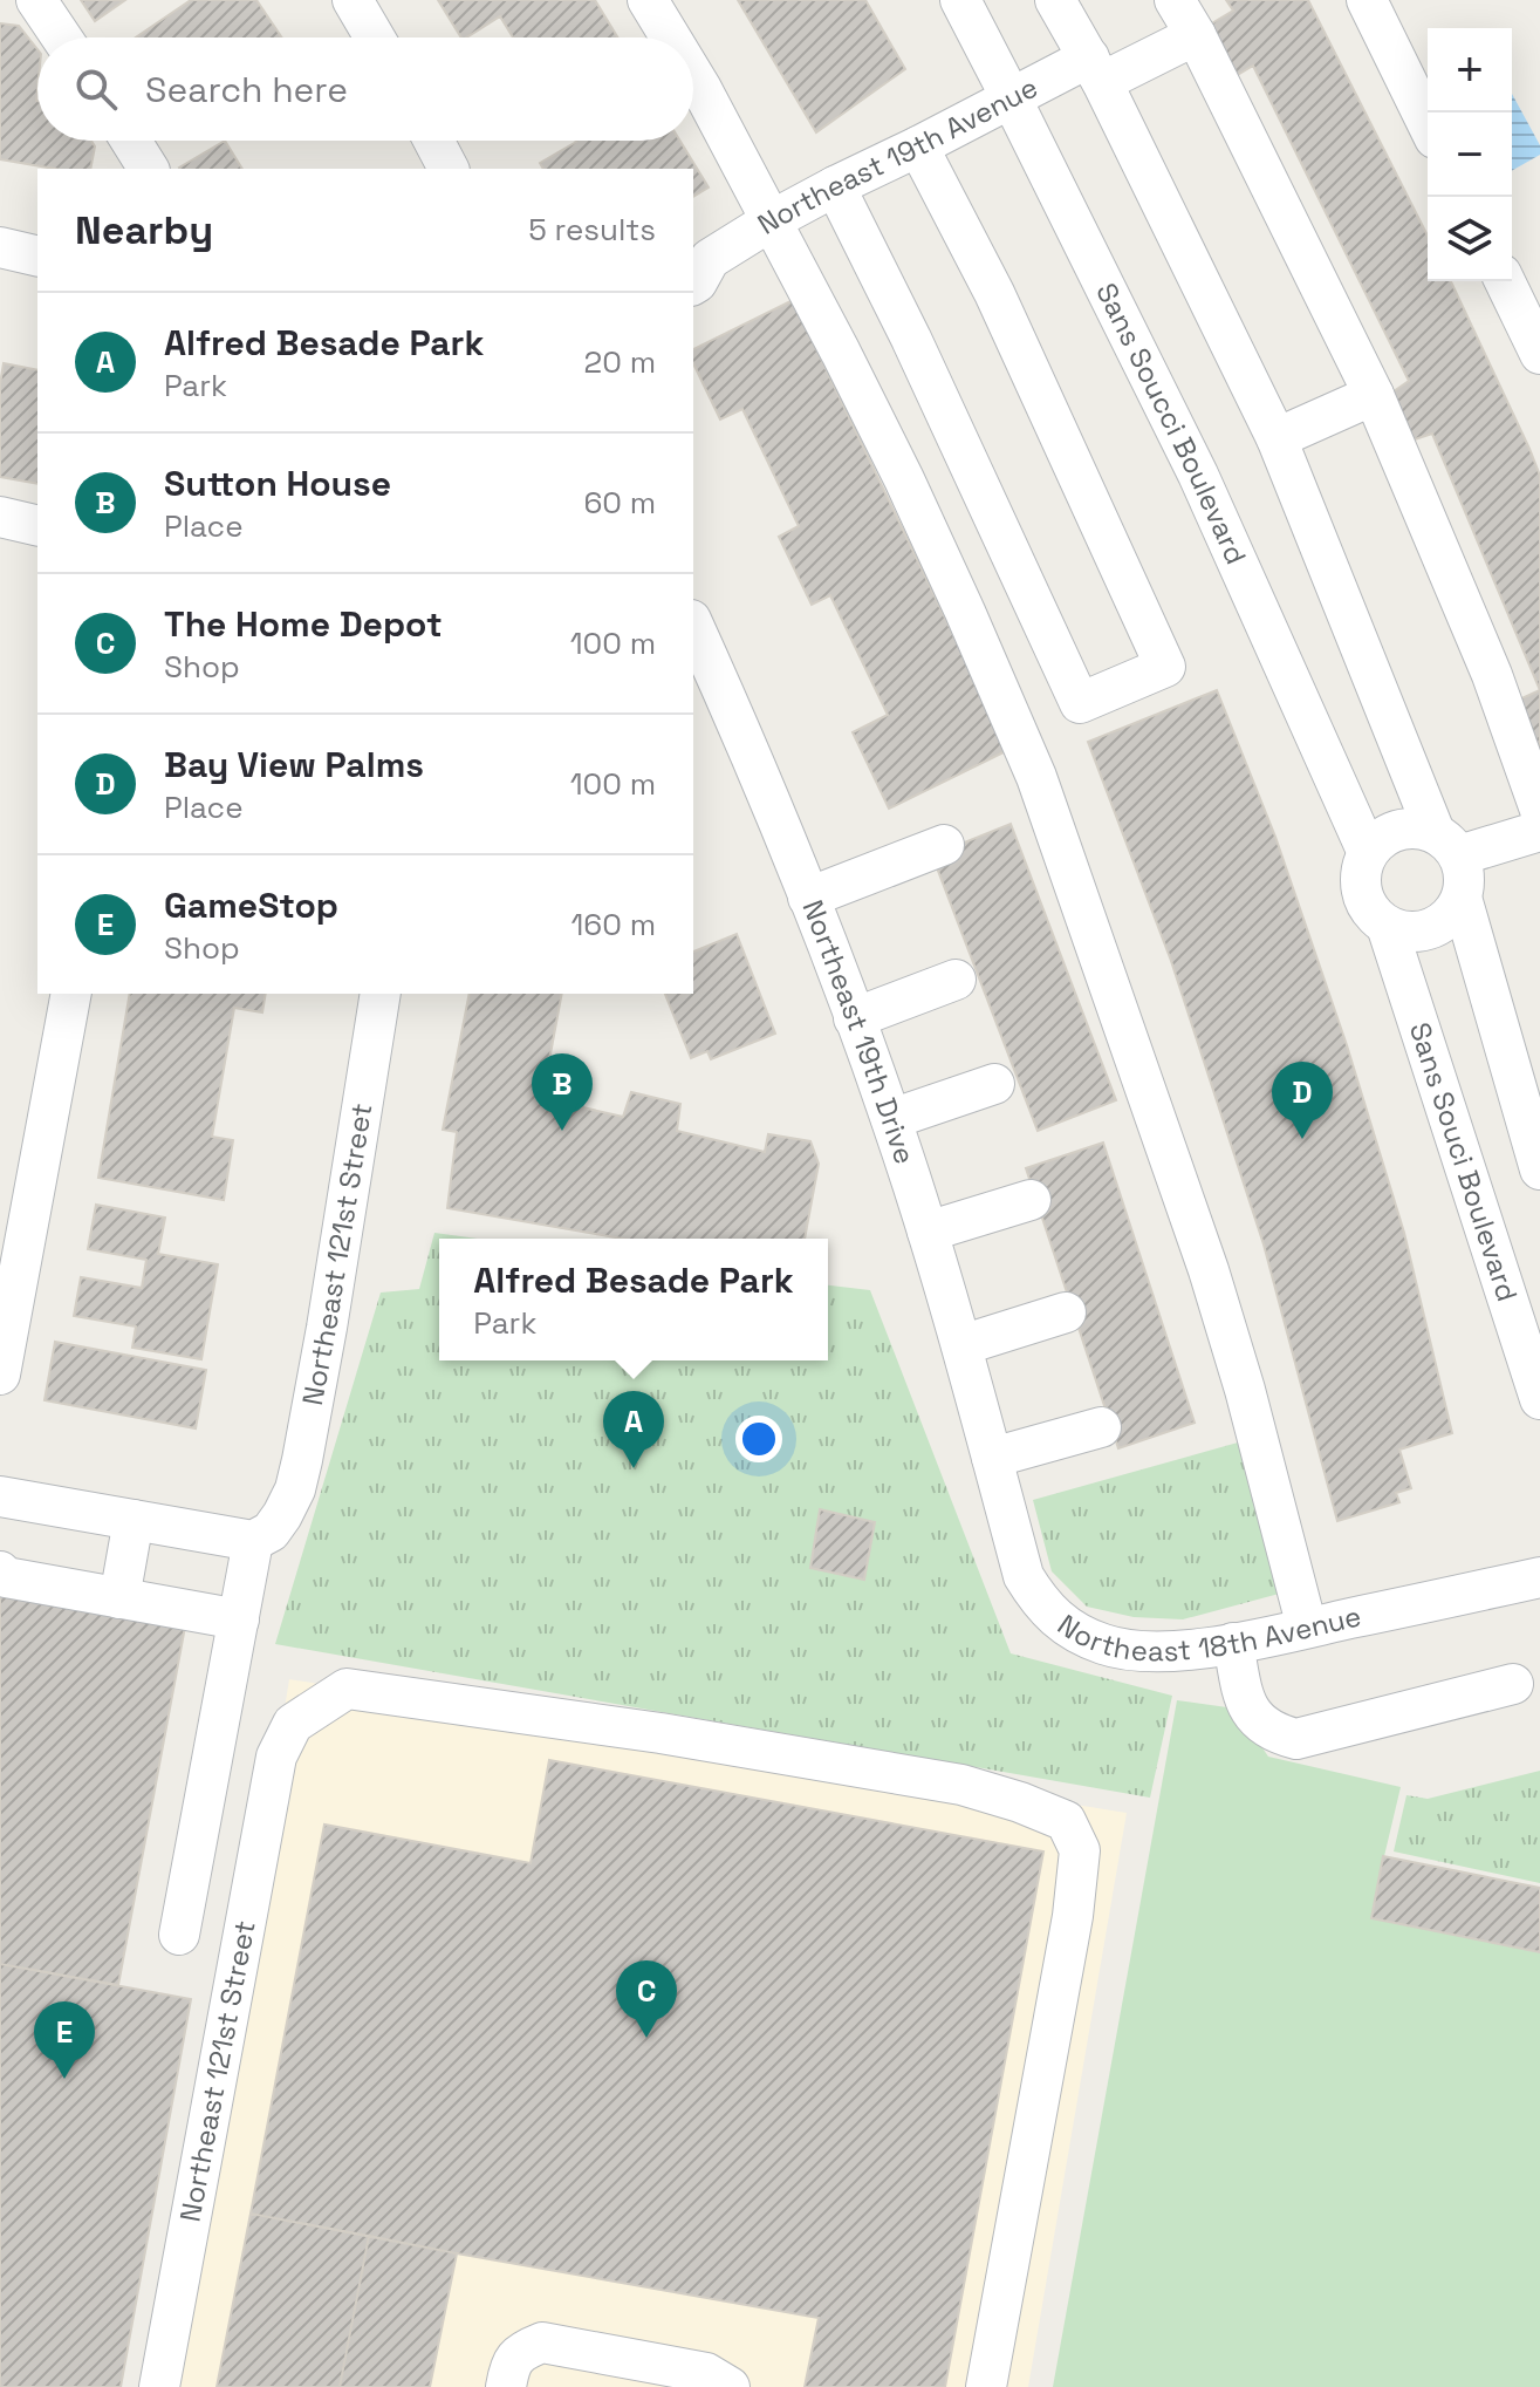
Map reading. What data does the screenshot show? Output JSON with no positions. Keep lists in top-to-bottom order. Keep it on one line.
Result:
{"streets":{"street":["Northeast 19th Avenue","Sans Soucci Boulevard","Northeast 19th Drive","Sans Souci Boulevard","Northeast 121st Street","Northeast 18th Avenue"]},"crossings":[["Northeast 19th Avenue","Sans Soucci Boulevard"],["Sans Soucci Boulevard","Sans Souci Boulevard"],["Northeast 19th Drive","Northeast 18th Avenue"]],"page":{"map_buttons":["+","−"],"search":"Search here","heading":["Nearby","5 results"],"list":[{"mark":"A","name":"Alfred Besade Park","note":"Park","value":"20 m"},{"mark":"B","name":"Sutton House","note":"Place","value":"60 m"},{"mark":"C","name":"The Home Depot","note":"Shop","value":"100 m"},{"mark":"D","name":"Bay View Palms","note":"Place","value":"100 m"},{"mark":"E","name":"GameStop","note":"Shop","value":"160 m"}],"pins":["B","D","A","C","E"],"popup":["Alfred Besade Park","Park"]}}
